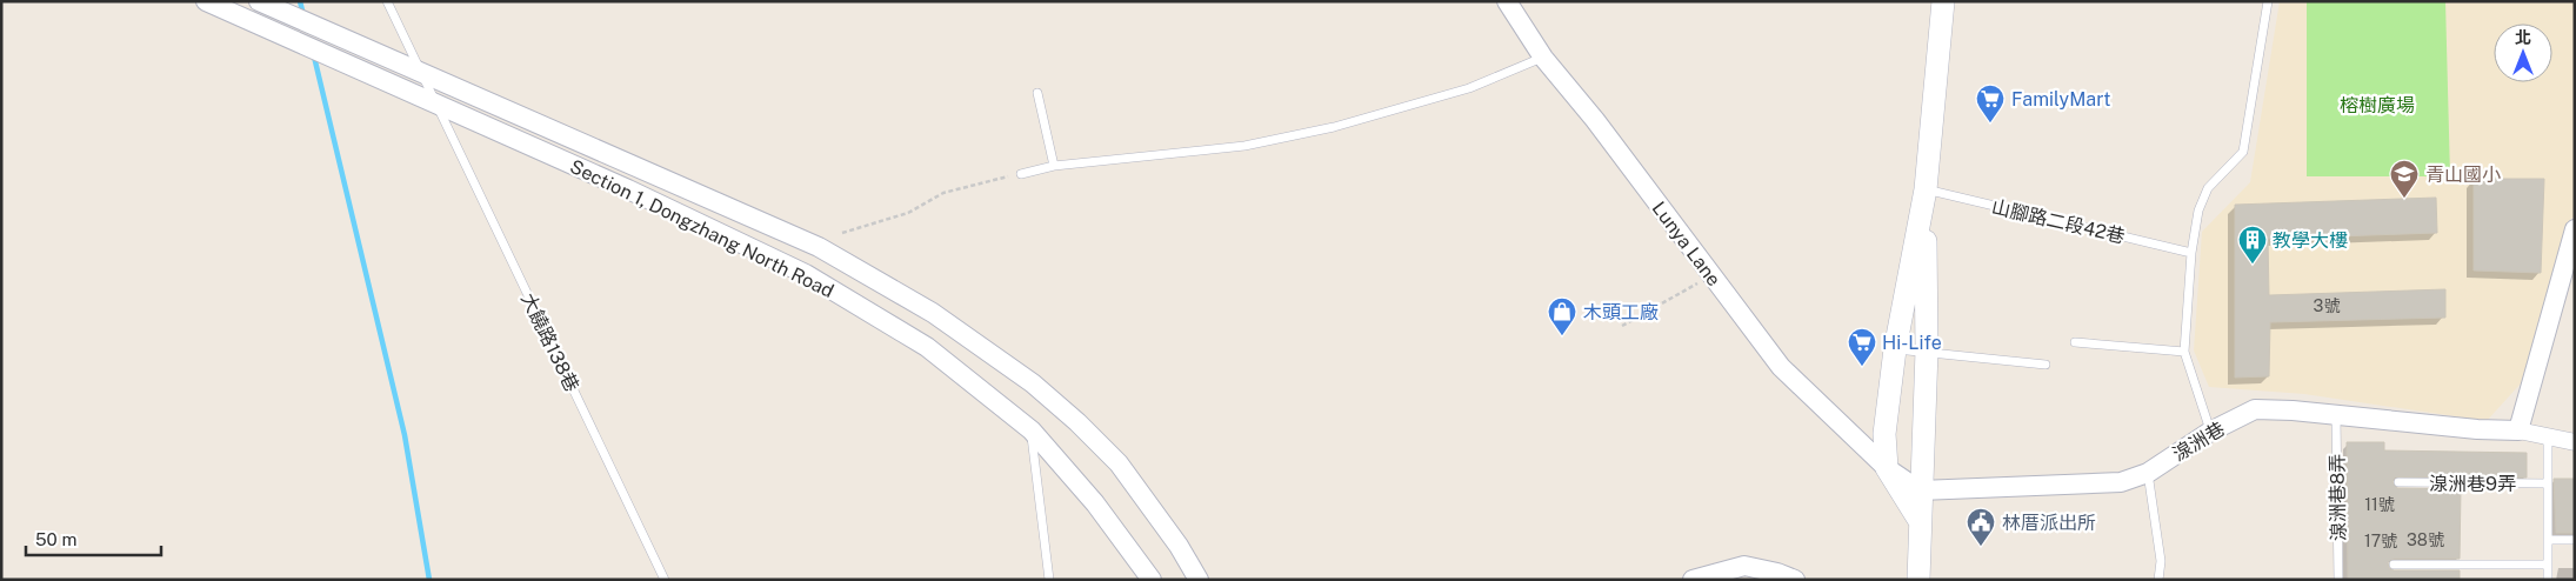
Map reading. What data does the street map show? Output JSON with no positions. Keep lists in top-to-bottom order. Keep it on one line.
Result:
{"streets":{"street":["Section 1, Dongzhang North Road","Lunya Lane","湶洲巷"],"lane":["山腳路二段42巷","大饒路138巷","湶洲巷9弄","湶洲巷8弄"]},"crossings":[["Section 1, Dongzhang North Road","大饒路138巷"],["湶洲巷","湶洲巷8弄"]],"parks":["榕樹廣場"],"places":{"supermarket":["FamilyMart","Hi-Life"],"school or university":["青山國小"],"building":["教學大樓"],"shop":["木頭工廠"],"public building":["林厝派出所"]},"house_numbers":["3號","11號","38號","17號"],"scale_bar":"50 m","north":"top"}
